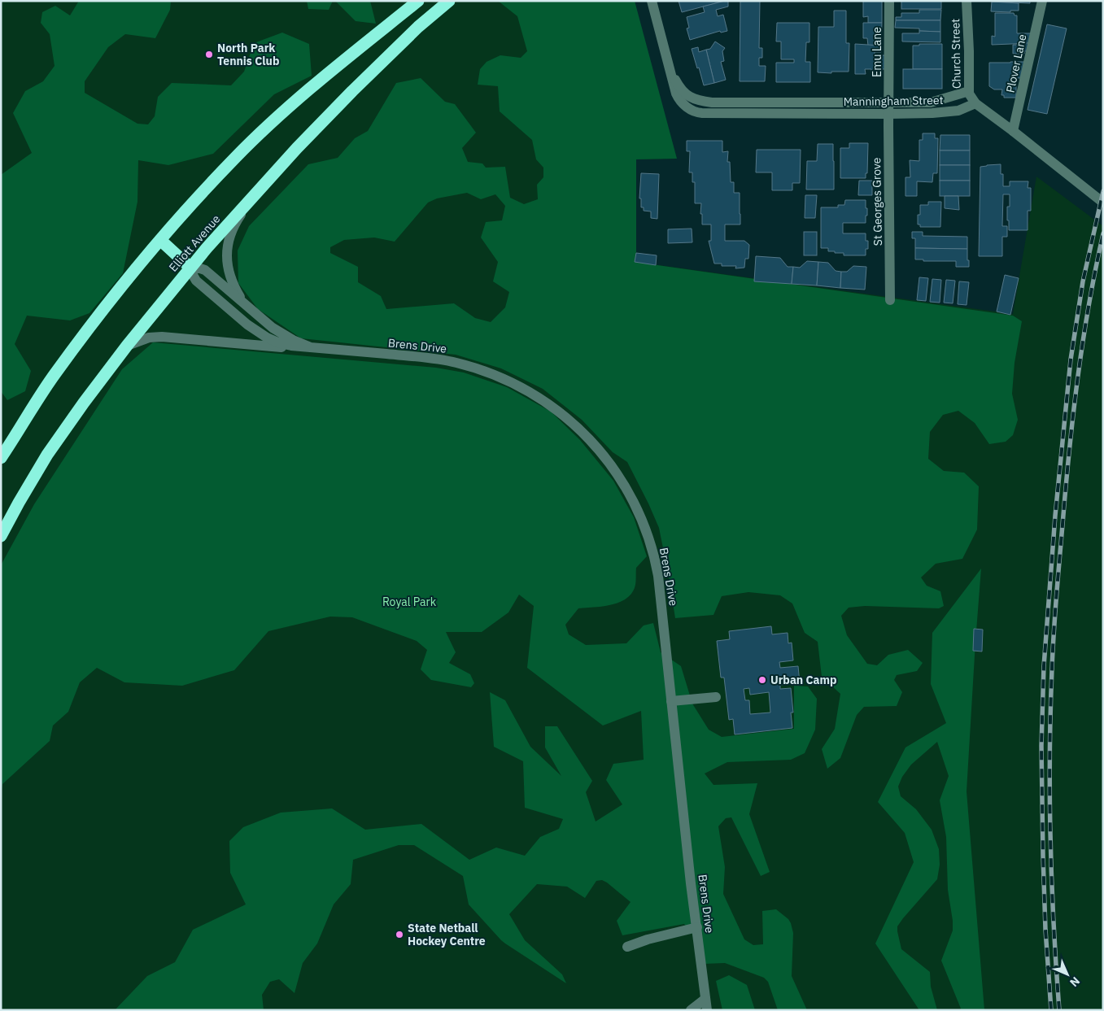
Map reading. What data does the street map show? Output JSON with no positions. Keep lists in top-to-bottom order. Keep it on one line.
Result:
{"streets":{"highway":["Elliott Avenue"],"street":["Emu Lane","Church Street","Plover Lane","Manningham Street","St Georges Grove","Brens Drive"]},"crossings":[["Emu Lane","Manningham Street"],["Emu Lane","St Georges Grove"],["Church Street","Manningham Street"],["Manningham Street","St Georges Grove"],["Elliott Avenue","Brens Drive"]],"parks":["Royal Park"],"places":["North Park Tennis Club","Urban Camp","State Netball Hockey Centre"],"north":"bottom right"}
